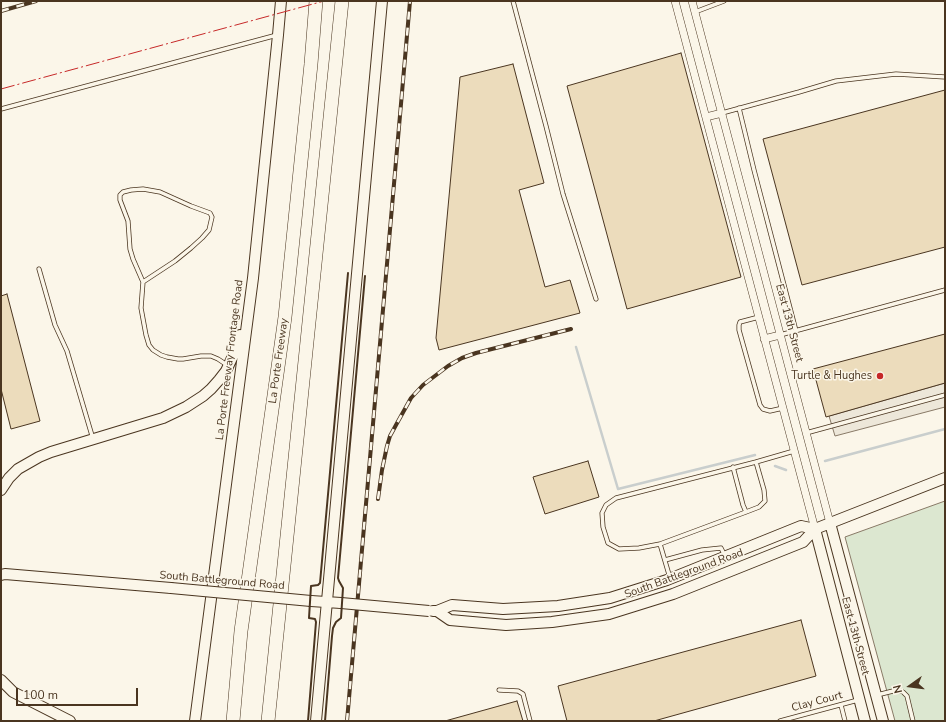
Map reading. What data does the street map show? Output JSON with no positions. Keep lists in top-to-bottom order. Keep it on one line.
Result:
{"streets":{"highway":["La Porte Freeway"],"main road":["East 13th Street","La Porte Freeway Frontage Road","South Battleground Road"],"lane":["Clay Court"]},"crossings":[["East 13th Street","South Battleground Road"],["East 13th Street","Clay Court"]],"places":["Turtle & Hughes"],"scale_bar":"100 m","north":"left"}
